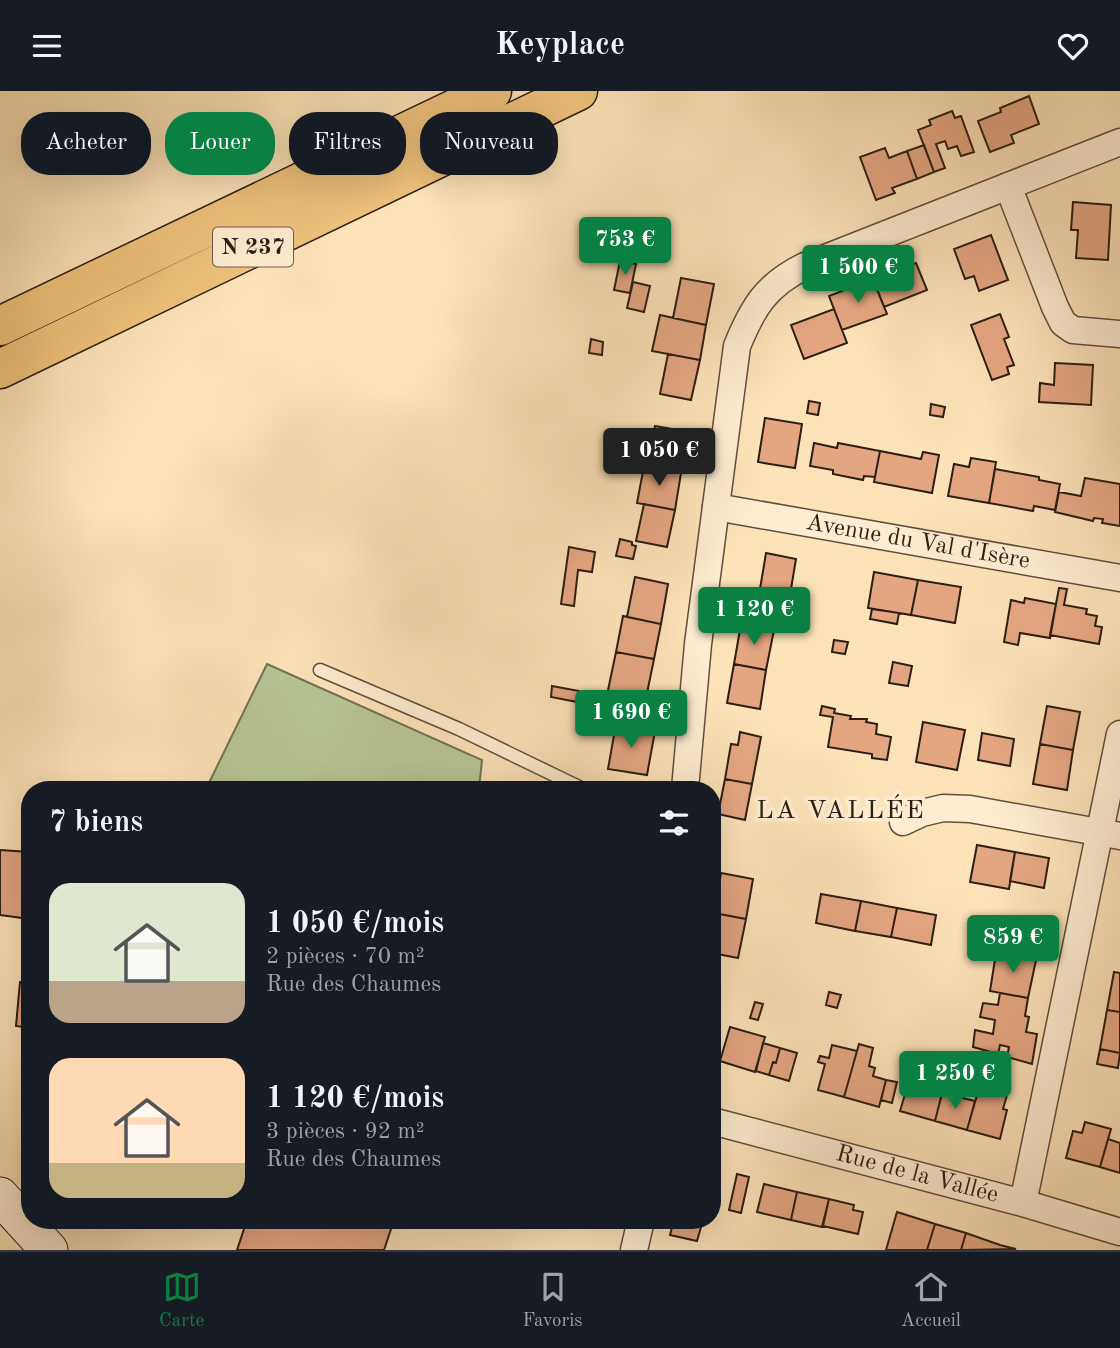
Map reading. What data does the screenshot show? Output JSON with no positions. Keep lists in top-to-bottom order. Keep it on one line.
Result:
{"streets":{"highway":["N 237"],"street":["Avenue du Val d'Isère","Rue de la Vallée"]},"districts":["LA VALLÉE"],"page":{"header":"Keyplace","chip":["Acheter","Louer","Filtres","Nouveau"],"price":["753 €","1 500 €","1 050 €","1 120 €","1 690 €","859 €","1 250 €"],"heading":"7 biens","list":[{"name":"1 050 €/mois","note":"2 pièces · 70 m² · Rue des Chaumes"},{"name":"1 120 €/mois","note":"3 pièces · 92 m² · Rue des Chaumes"}],"tabs":["Carte","Favoris","Accueil"]}}
